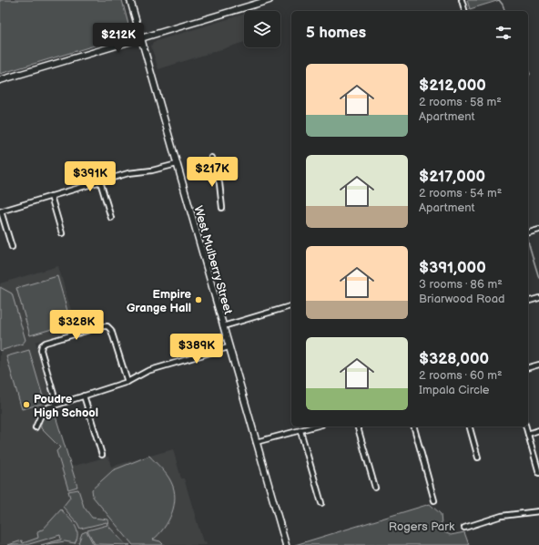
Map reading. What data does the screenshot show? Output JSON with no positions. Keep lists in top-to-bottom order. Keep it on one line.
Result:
{"streets":{"main road":["West Mulberry Street"]},"parks":["Rogers Park"],"places":["Empire Grange Hall","Poudre High School"],"page":{"heading":"5 homes","price":["$212K","$217K","$391K","$328K","$389K"],"list":[{"name":"$212,000","note":"2 rooms · 58 m² · Apartment"},{"name":"$217,000","note":"2 rooms · 54 m² · Apartment"},{"name":"$391,000","note":"3 rooms · 86 m² · Briarwood Road"},{"name":"$328,000","note":"2 rooms · 60 m² · Impala Circle"}]}}
